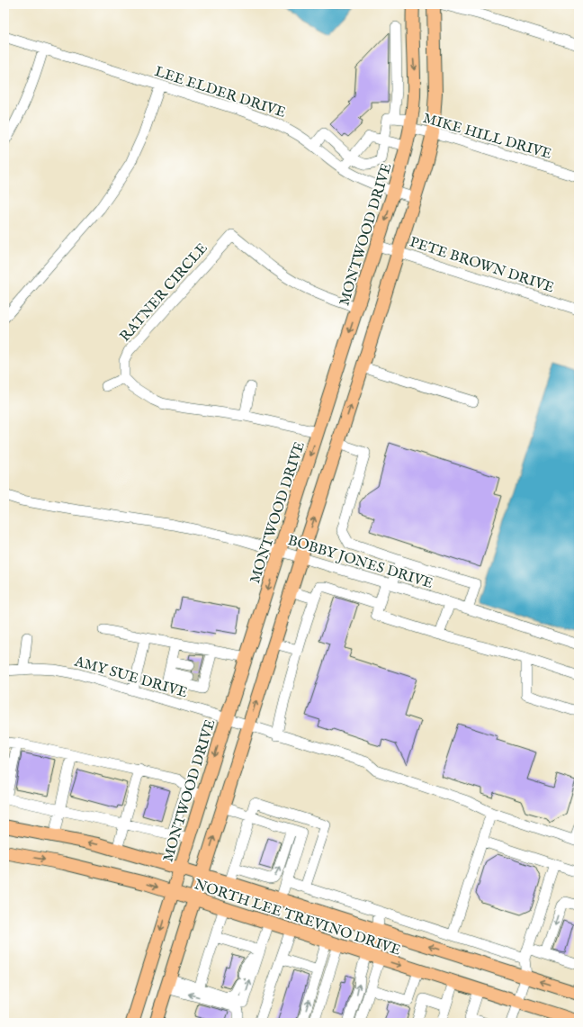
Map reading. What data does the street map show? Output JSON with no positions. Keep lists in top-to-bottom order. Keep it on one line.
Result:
{"streets":{"main road":["MONTWOOD DRIVE","NORTH LEE TREVINO DRIVE"],"street":["LEE ELDER DRIVE","MIKE HILL DRIVE","PETE BROWN DRIVE","RATNER CIRCLE","BOBBY JONES DRIVE","AMY SUE DRIVE"]},"crossings":[["LEE ELDER DRIVE","MONTWOOD DRIVE"],["MIKE HILL DRIVE","MONTWOOD DRIVE"],["MONTWOOD DRIVE","PETE BROWN DRIVE"],["MONTWOOD DRIVE","RATNER CIRCLE"],["MONTWOOD DRIVE","BOBBY JONES DRIVE"],["MONTWOOD DRIVE","AMY SUE DRIVE"],["MONTWOOD DRIVE","NORTH LEE TREVINO DRIVE"]]}
